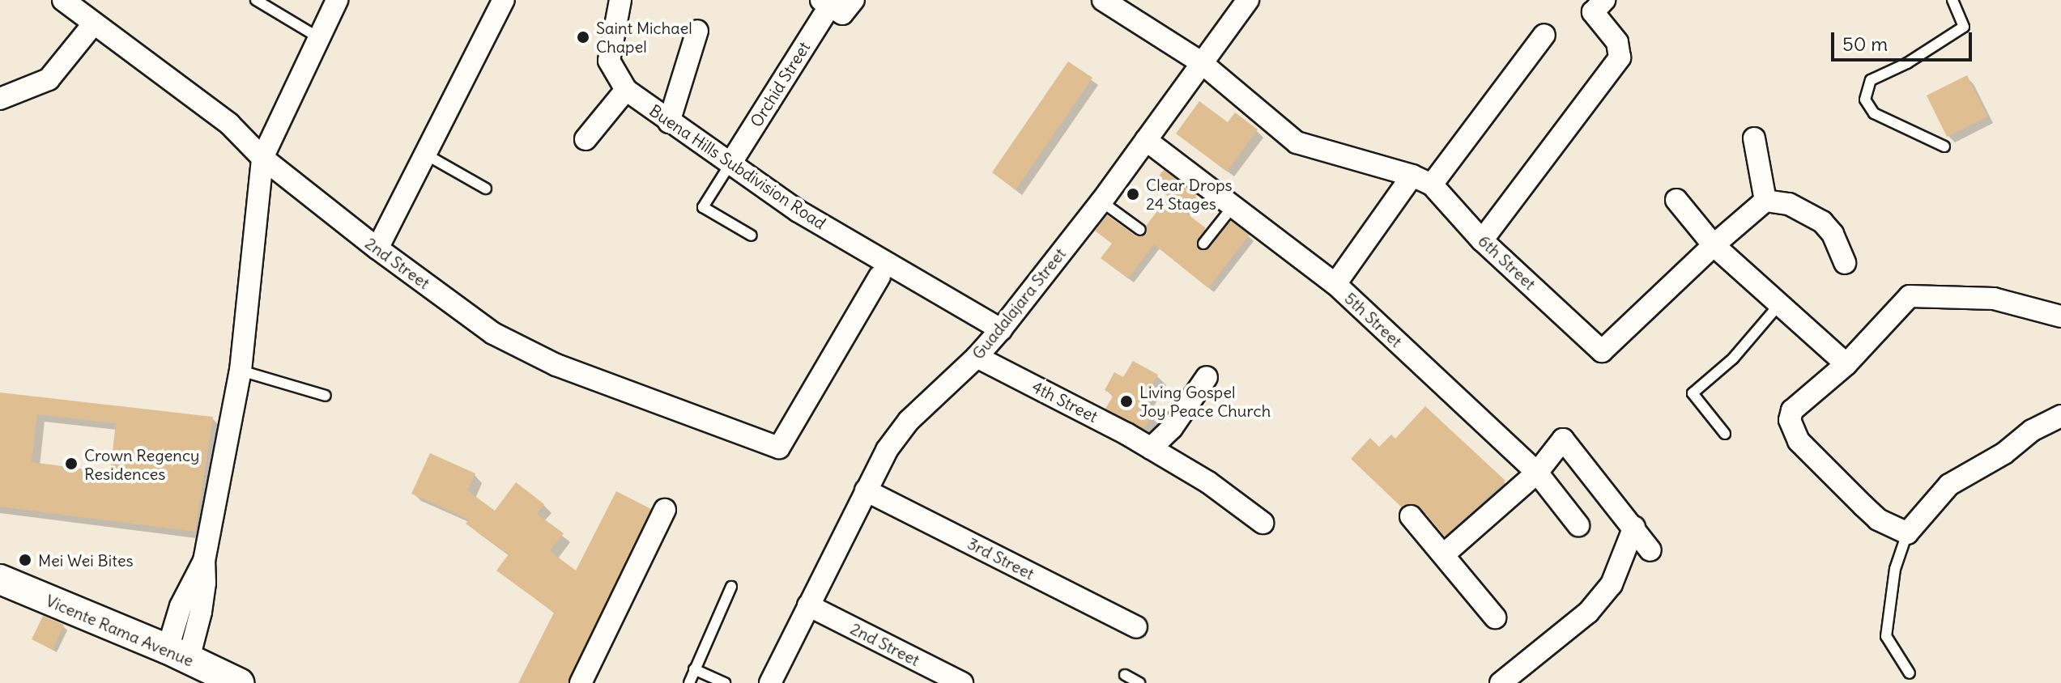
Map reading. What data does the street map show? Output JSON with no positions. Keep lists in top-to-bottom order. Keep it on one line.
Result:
{"streets":{"main road":["Vicente Rama Avenue"],"street":["Orchid Street","Buena Hills Subdivision Road","6th Street","2nd Street","Guadalajara Street","5th Street","4th Street","3rd Street"]},"crossings":[["Orchid Street","Buena Hills Subdivision Road"],["Buena Hills Subdivision Road","Guadalajara Street"],["2nd Street","Guadalajara Street"],["Guadalajara Street","5th Street"],["Guadalajara Street","4th Street"],["Guadalajara Street","3rd Street"]],"places":["Saint Michael Chapel","Clear Drops 24 Stages","Living Gospel Joy Peace Church","Crown Regency Residences","Mei Wei Bites"],"scale_bar":"50 m"}
